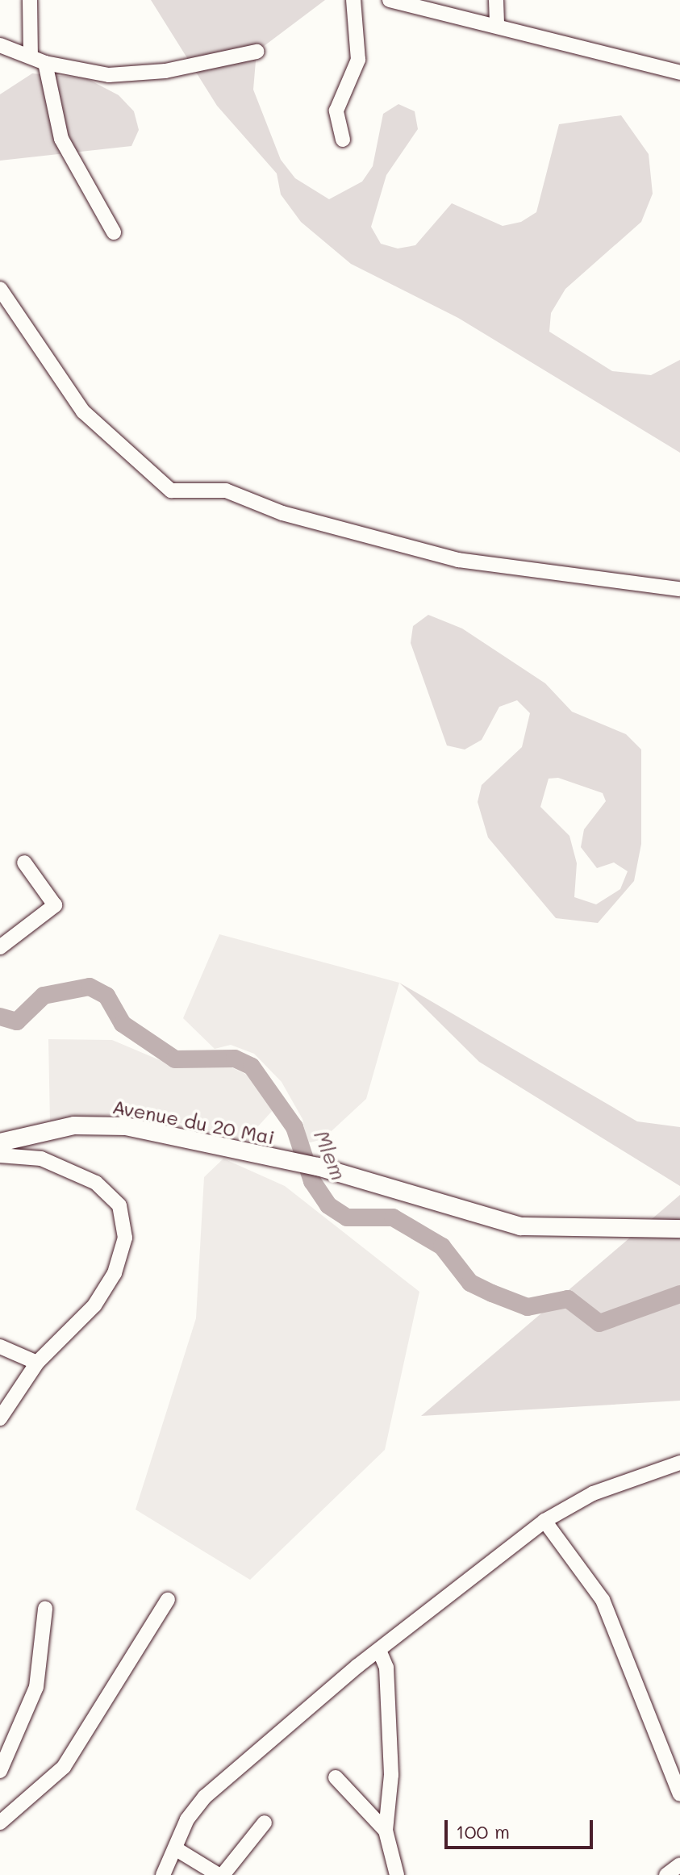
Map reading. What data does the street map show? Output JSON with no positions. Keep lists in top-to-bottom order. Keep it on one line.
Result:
{"streets":{"main road":["Avenue du 20 Mai"]},"water":["Mlem"],"scale_bar":"100 m"}
